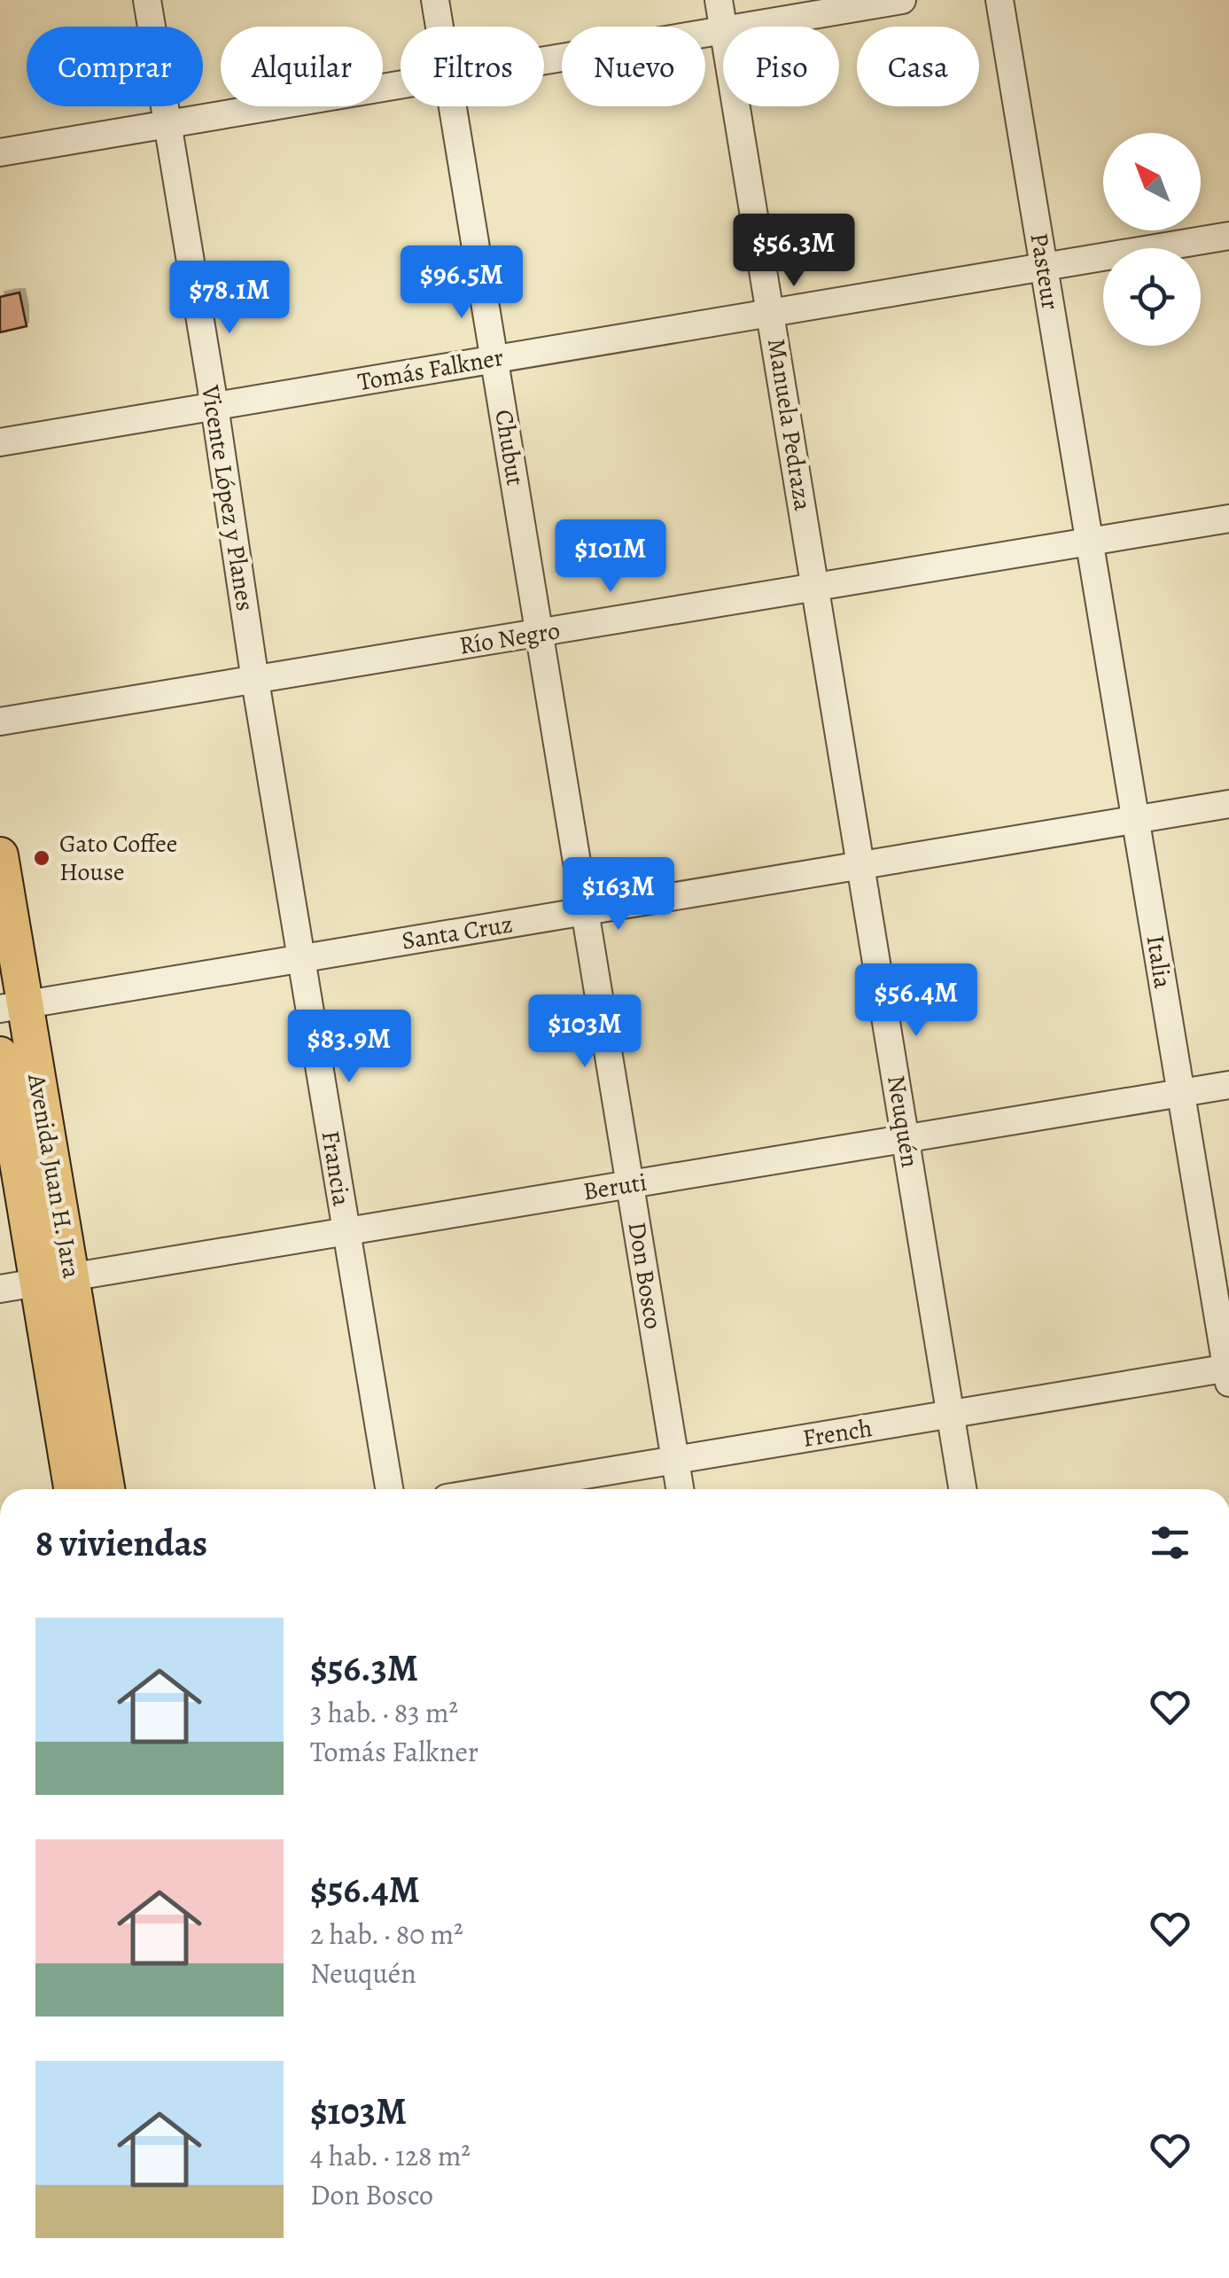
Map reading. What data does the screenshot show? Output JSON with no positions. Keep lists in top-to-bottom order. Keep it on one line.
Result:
{"streets":{"main road":["Avenida Juan H. Jara"],"street":["Pasteur","Tomás Falkner","Manuela Pedraza","Chubut","Vicente López y Planes","Río Negro","Santa Cruz","Italia","Neuquén","Francia","Beruti","Don Bosco","French"]},"crossings":[["Pasteur","Tomás Falkner"],["Pasteur","Río Negro"],["Pasteur","Italia"],["Tomás Falkner","Manuela Pedraza"],["Tomás Falkner","Chubut"],["Tomás Falkner","Vicente López y Planes"],["Manuela Pedraza","Río Negro"],["Manuela Pedraza","Neuquén"],["Chubut","Río Negro"],["Chubut","Don Bosco"],["Vicente López y Planes","Río Negro"],["Vicente López y Planes","Francia"],["Río Negro","Italia"],["Río Negro","Neuquén"],["Río Negro","Francia"],["Río Negro","Don Bosco"],["Santa Cruz","Italia"],["Santa Cruz","Neuquén"],["Santa Cruz","Francia"],["Santa Cruz","Avenida Juan H. Jara"],["Santa Cruz","Don Bosco"],["Italia","Beruti"],["Italia","French"],["Neuquén","Beruti"],["Neuquén","French"],["Francia","Beruti"],["Avenida Juan H. Jara","Beruti"],["Beruti","Don Bosco"],["Don Bosco","French"]],"places":["Gato Coffee House"],"north":"top left","page":{"chip":["Comprar","Alquilar","Filtros","Nuevo","Piso","Casa"],"price":["$56.3M","$96.5M","$78.1M","$101M","$163M","$56.4M","$103M","$83.9M"],"heading":"8 viviendas","list":[{"name":"$56.3M","note":"3 hab. · 83 m² · Tomás Falkner"},{"name":"$56.4M","note":"2 hab. · 80 m² · Neuquén"},{"name":"$103M","note":"4 hab. · 128 m² · Don Bosco"}]}}
